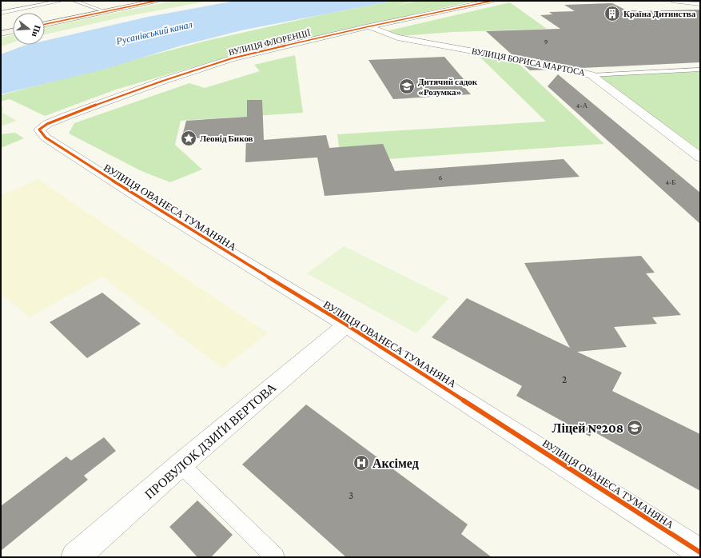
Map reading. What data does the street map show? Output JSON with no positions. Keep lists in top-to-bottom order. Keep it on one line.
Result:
{"streets":{"street":["ВУЛИЦЯ ФЛОРЕНЦІЇ","ВУЛИЦЯ БОРИСА МАРТОСА","ВУЛИЦЯ ОВАНЕСА ТУМАНЯНА","ПРОВУЛОК ДЗИҐИ ВЕРТОВА"]},"crossings":[["ВУЛИЦЯ ФЛОРЕНЦІЇ","ВУЛИЦЯ БОРИСА МАРТОСА"],["ВУЛИЦЯ ФЛОРЕНЦІЇ","ВУЛИЦЯ ОВАНЕСА ТУМАНЯНА"],["ВУЛИЦЯ ОВАНЕСА ТУМАНЯНА","ПРОВУЛОК ДЗИҐИ ВЕРТОВА"]],"water":["Русанівський канал"],"places":{"building":["Країна Дитинства"],"school or university":["Дитячий садок «Розумка»","Ліцей №208"],"place":["Леонід Биков"],"hospital":["Аксімед"]},"house_numbers":["9","4-А","6","4-Б","2","3"],"north":"right"}
